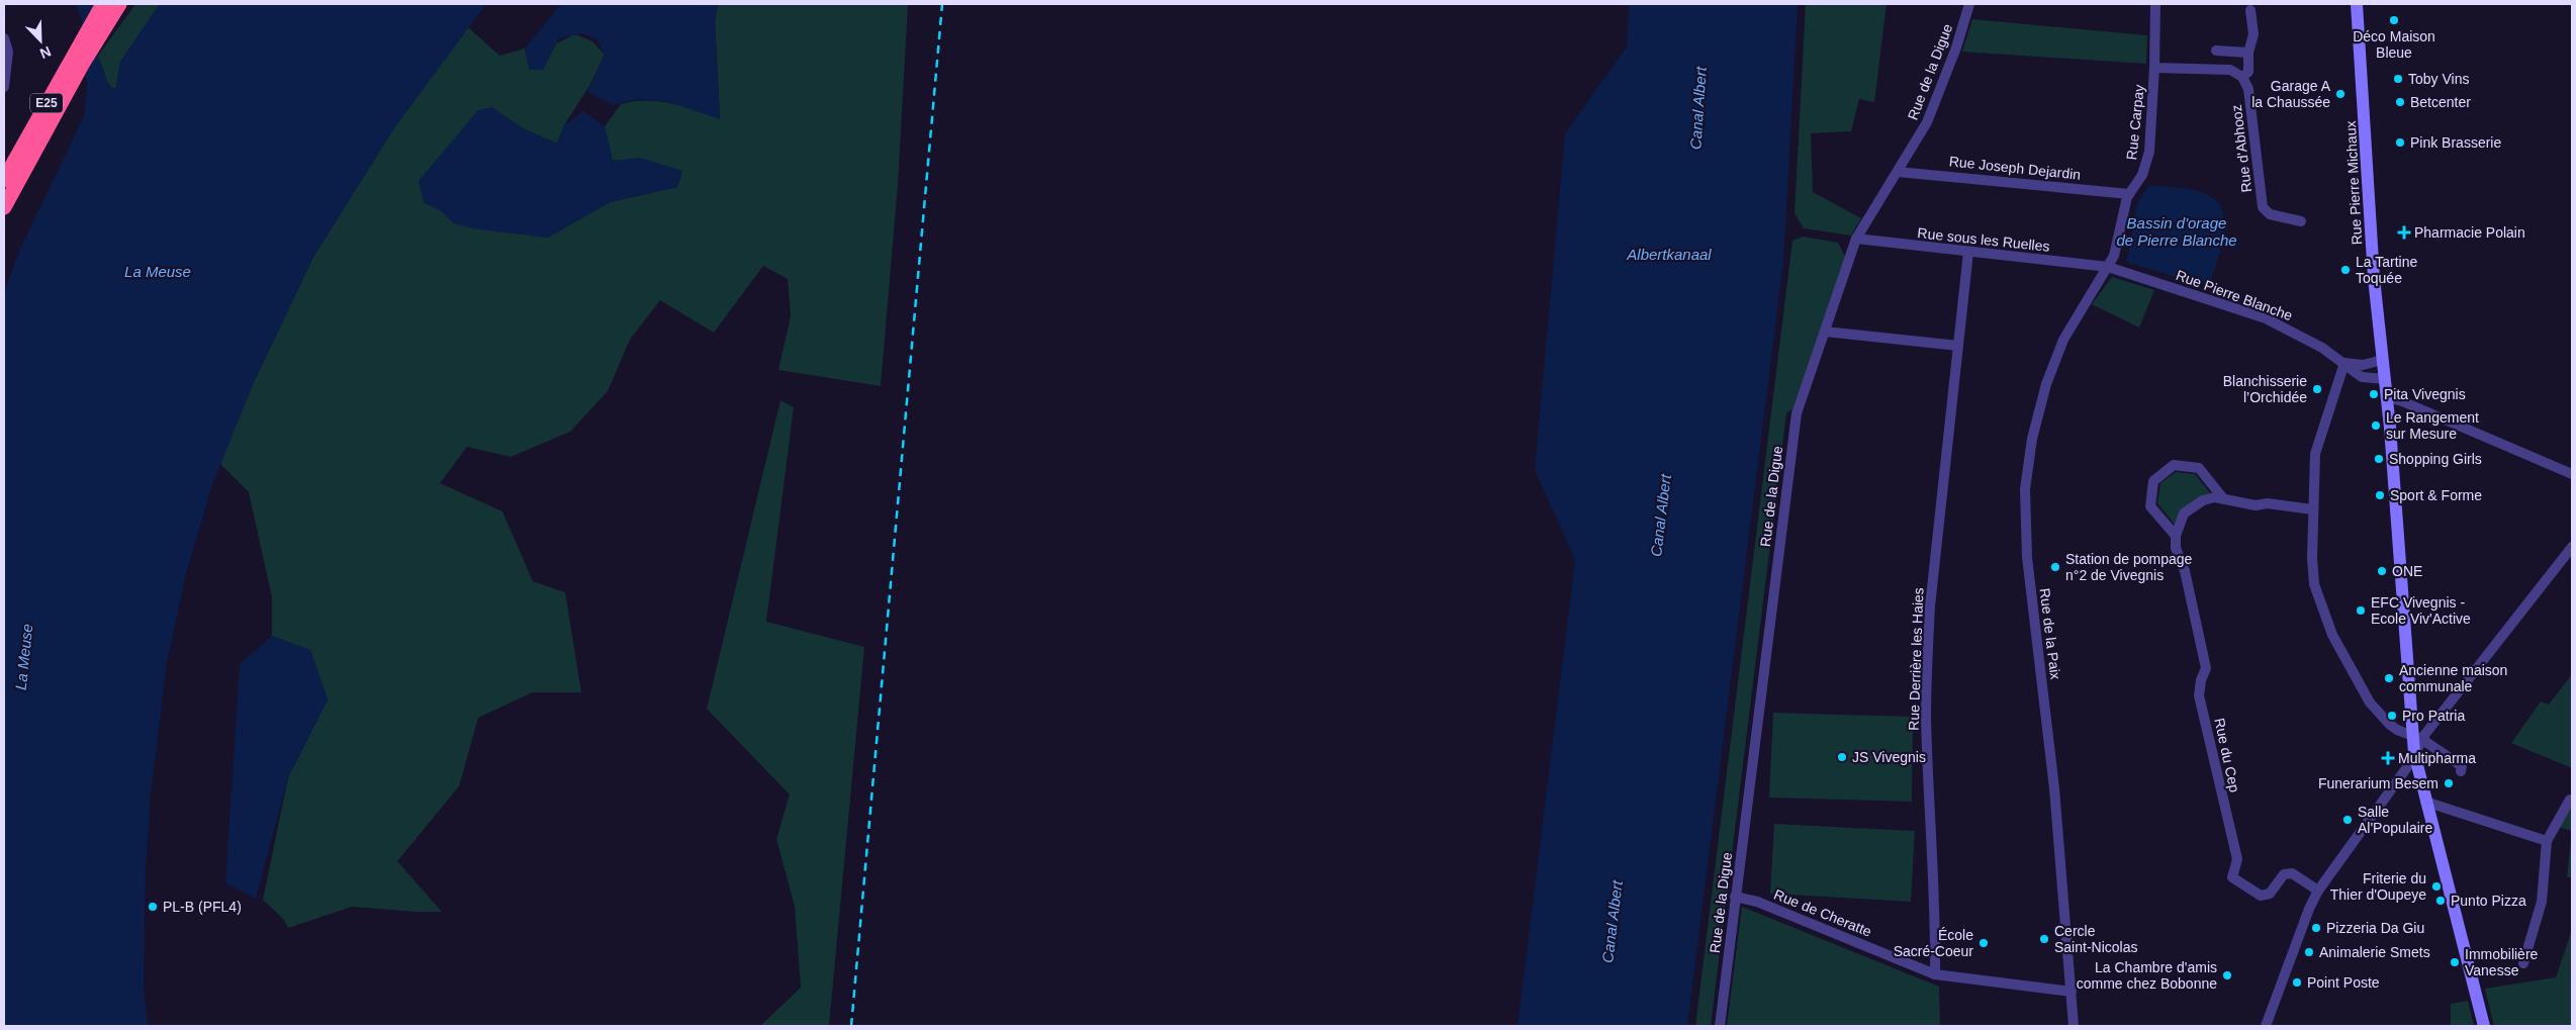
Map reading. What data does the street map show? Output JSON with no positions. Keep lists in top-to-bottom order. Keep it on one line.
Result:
{"streets":{"highway":["E25"],"main road":["Rue Pierre Michaux"],"street":["Rue de la Digue","Rue Carpay","Rue d'Abhooz","Rue Joseph Dejardin","Rue sous les Ruelles","Rue Pierre Blanche","Rue de la Paix","Rue Derrière les Haies","Rue du Cep","Rue de Cheratte"]},"crossings":[["Rue de la Digue","Rue Joseph Dejardin"],["Rue de la Digue","Rue sous les Ruelles"],["Rue de la Digue","Rue de Cheratte"],["Rue Carpay","Rue Joseph Dejardin"],["Rue Carpay","Rue sous les Ruelles"],["Rue Carpay","Rue Pierre Blanche"],["Rue Carpay","Rue de la Paix"],["Rue Pierre Michaux","Rue Pierre Blanche"],["Rue sous les Ruelles","Rue Pierre Blanche"],["Rue sous les Ruelles","Rue de la Paix"],["Rue sous les Ruelles","Rue Derrière les Haies"],["Rue Pierre Blanche","Rue de la Paix"],["Rue de la Paix","Rue de Cheratte"],["Rue Derrière les Haies","Rue de Cheratte"]],"water":["Canal Albert","Bassin d'orage de Pierre Blanche","Albertkanaal","La Meuse"],"places":{"other":["Déco Maison Bleue","Toby Vins","Garage A la Chaussée","Betcenter","Pink Brasserie","La Tartine Toquée","Blanchisserie l’Orchidée","Pita Vivegnis","Le Rangement sur Mesure","Shopping Girls","Sport & Forme","Station de pompage n°2 de Vivegnis","ONE","EFC Vivegnis - Ecole Viv'Active","Ancienne maison communale","Pro Patria","JS Vivegnis","Funerarium Besem","Salle Al'Populaire","Friterie du Thier d'Oupeye","Punto Pizza","PL-B (PFL4)","Pizzeria Da Giu","Cercle Saint-Nicolas","École Sacré-Coeur","Animalerie Smets","Immobilière Vanesse","La Chambre d'amis comme chez Bobonne","Point Poste"],"health":["Pharmacie Polain","Multipharma"]},"north":"bottom right"}
